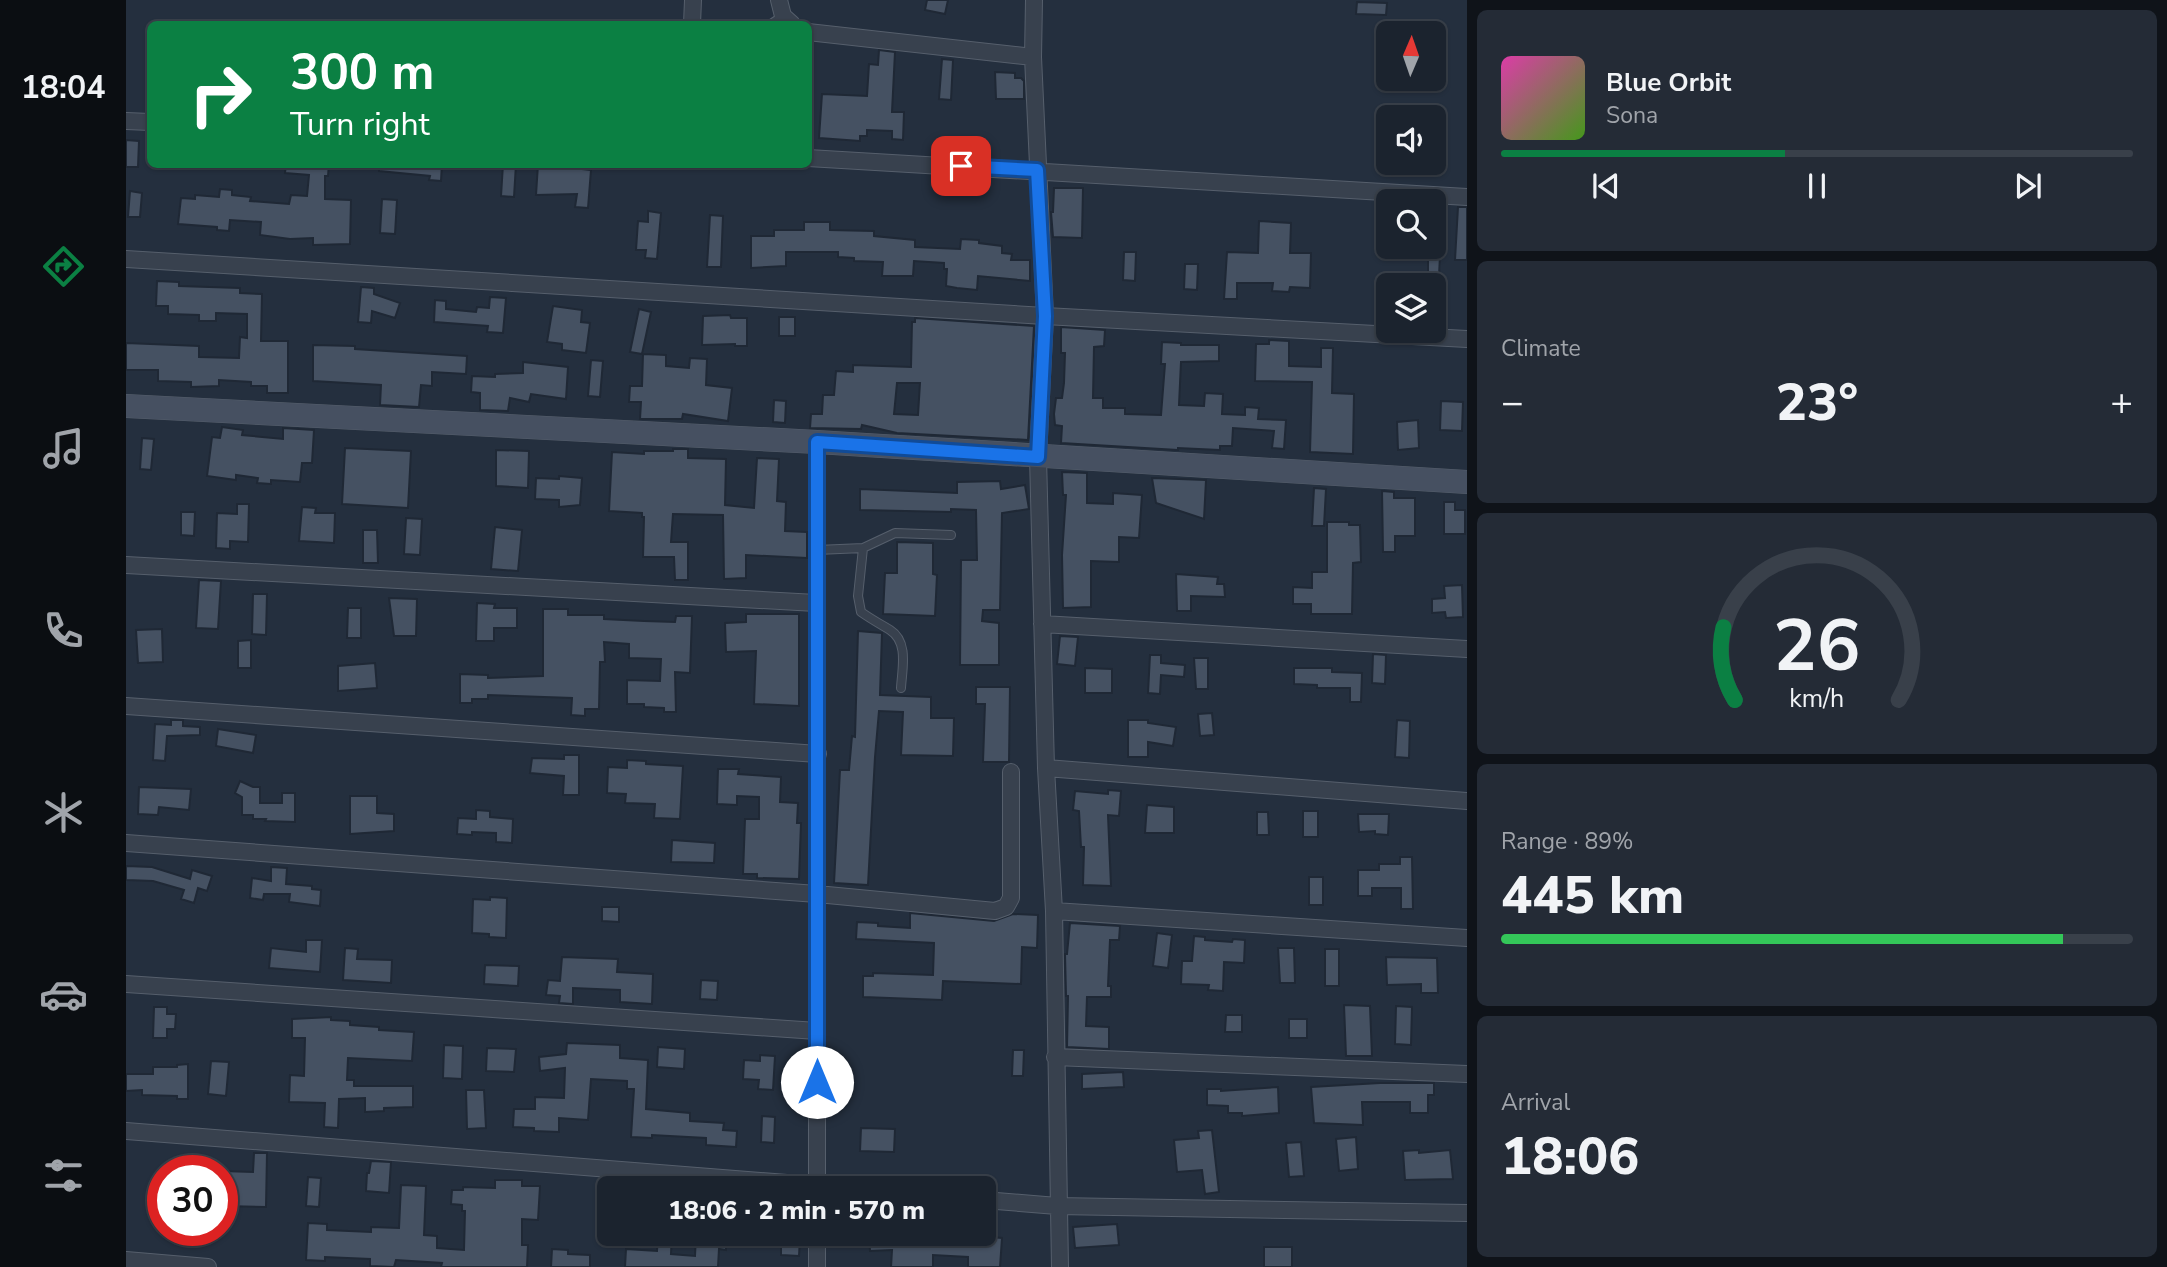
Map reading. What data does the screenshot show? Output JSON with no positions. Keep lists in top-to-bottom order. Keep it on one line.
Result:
{"north":"top","page":{"tabs":"18:04","turn":["300 m","Turn right"],"song":["Blue Orbit","Sona"],"tile":["Climate",["Range · 89%","445 km"],["Arrival","18:06"]],"heat":["−","23°","+"],"limit":"30","trip":"18:06 · 2 min · 570 m","gauge":["26","km/h"]}}
